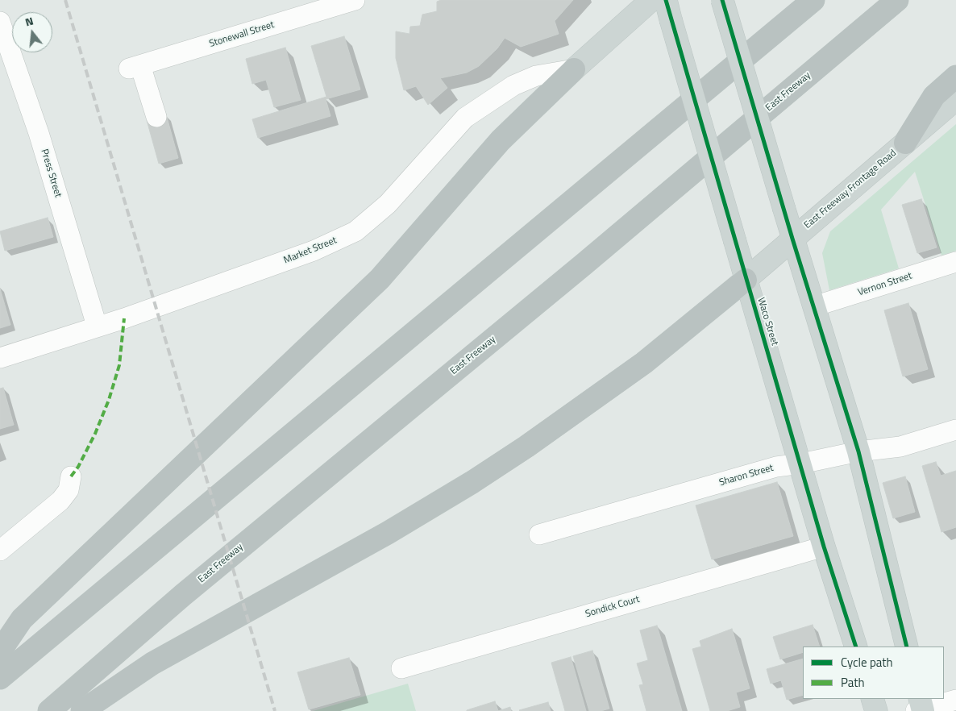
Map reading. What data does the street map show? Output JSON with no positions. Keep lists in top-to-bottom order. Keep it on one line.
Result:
{"streets":{"highway":["East Freeway"],"main road":["East Freeway Frontage Road","Waco Street"],"street":["Stonewall Street","Press Street","Market Street","Vernon Street","Sharon Street","Sondick Court"]},"crossings":[["Press Street","Market Street"],["East Freeway Frontage Road","Waco Street"],["Waco Street","Sharon Street"],["Waco Street","Sondick Court"]],"legend":["Cycle path","Path"],"north":"top"}
